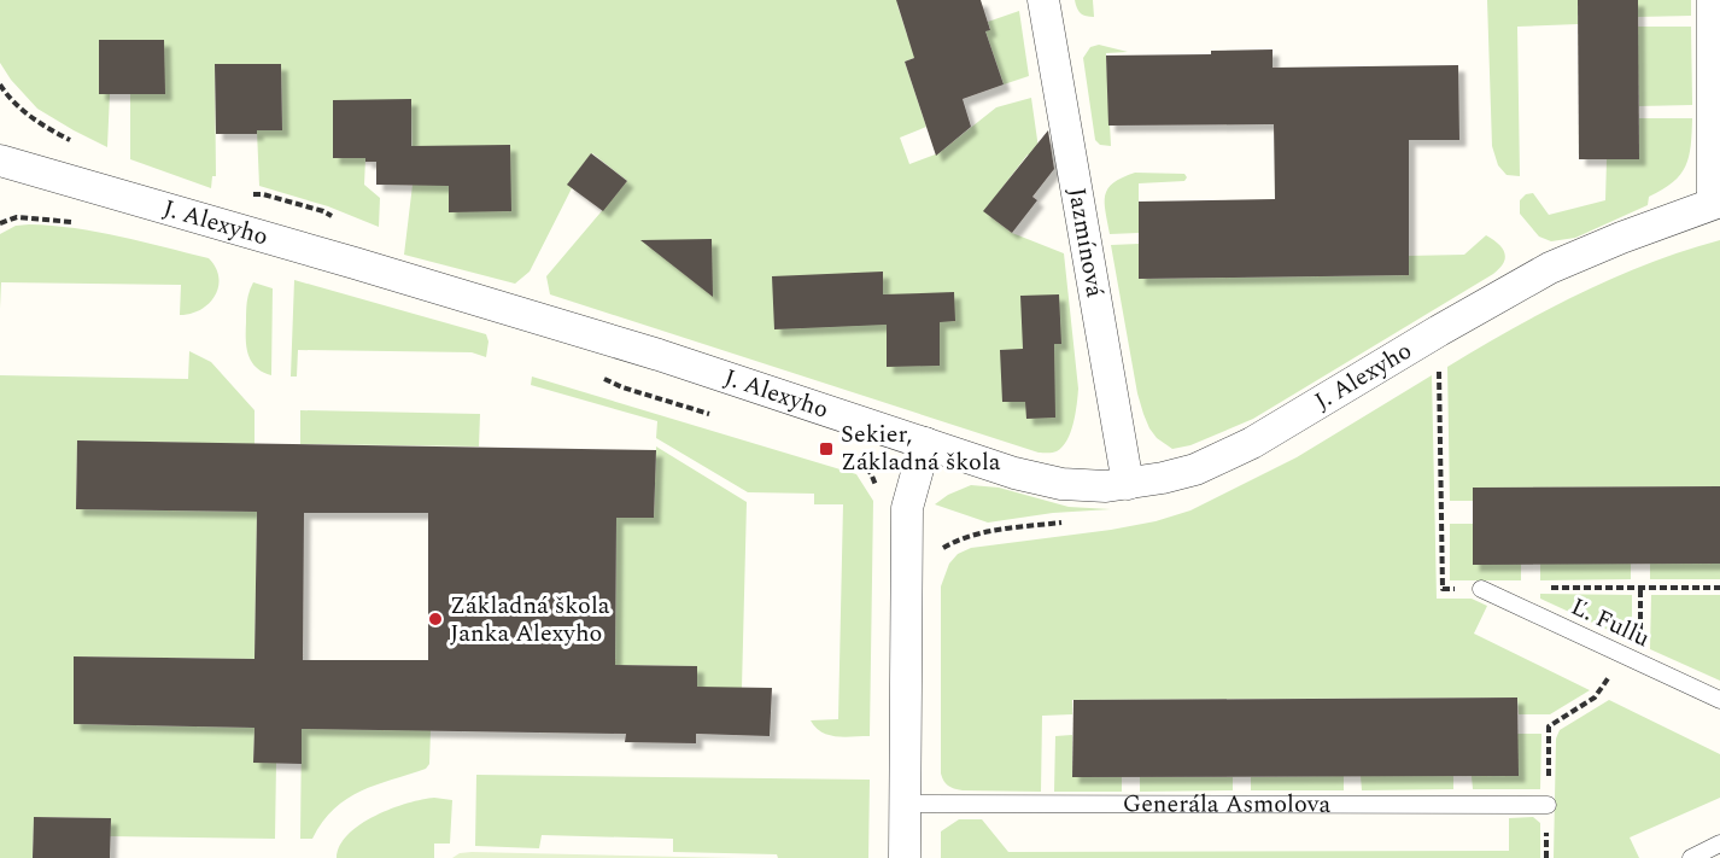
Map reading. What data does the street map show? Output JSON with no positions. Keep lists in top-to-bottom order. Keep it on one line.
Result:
{"streets":{"street":["J. Alexyho","Jazmínová"],"lane":["Ľ. Fullu","Generála Asmolova"]},"crossings":[["J. Alexyho","Jazmínová"]],"places":{"transit":["Sekier, Základná škola"],"other":["Základná škola Janka Alexyho"]}}
